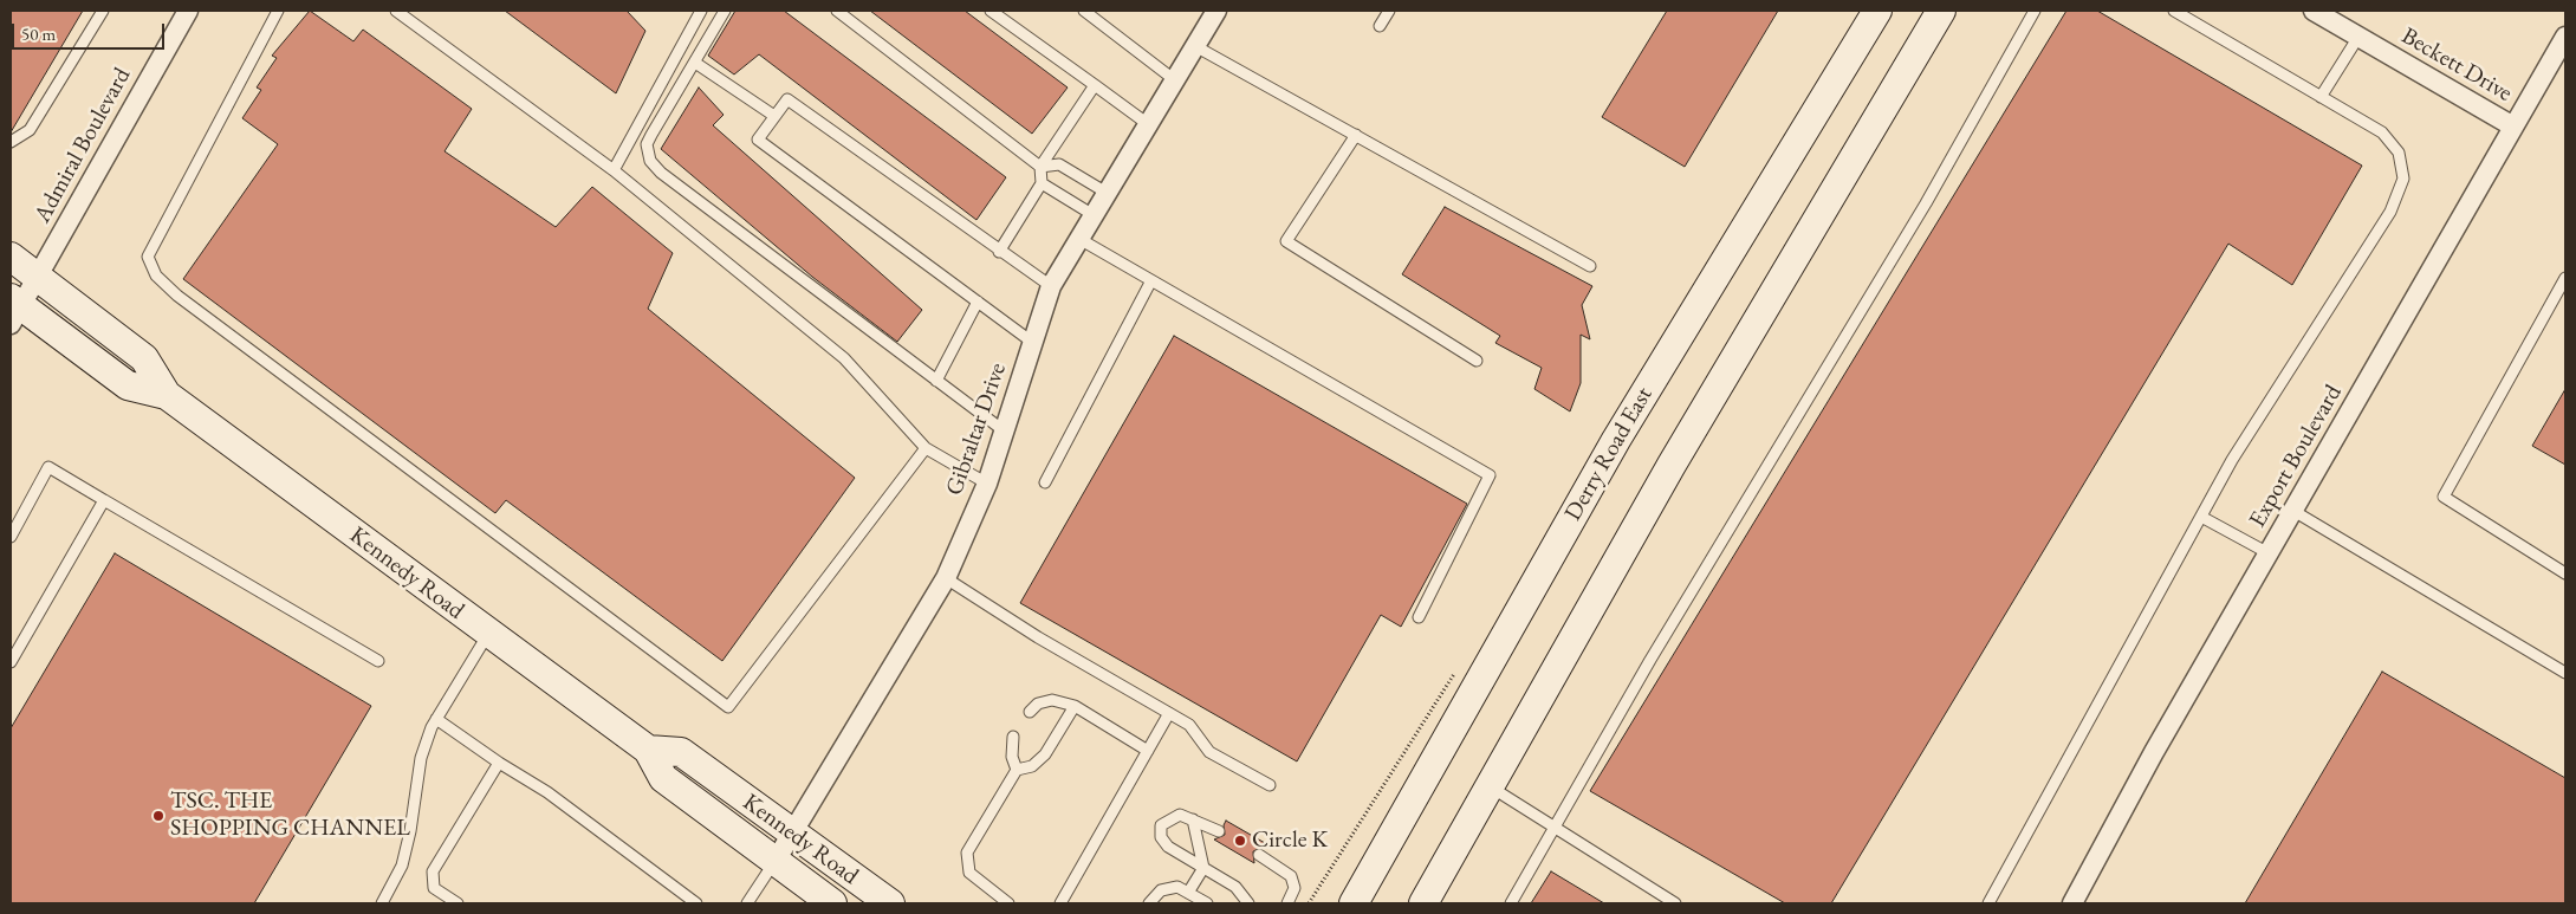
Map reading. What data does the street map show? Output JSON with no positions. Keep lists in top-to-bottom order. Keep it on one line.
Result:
{"streets":{"main road":["Derry Road East","Kennedy Road"],"street":["Beckett Drive","Admiral Boulevard","Gibraltar Drive","Export Boulevard"]},"crossings":[["Beckett Drive","Export Boulevard"],["Admiral Boulevard","Kennedy Road"],["Gibraltar Drive","Kennedy Road"]],"places":["TSC. THE SHOPPING CHANNEL","Circle K"],"scale_bar":"50 m"}
